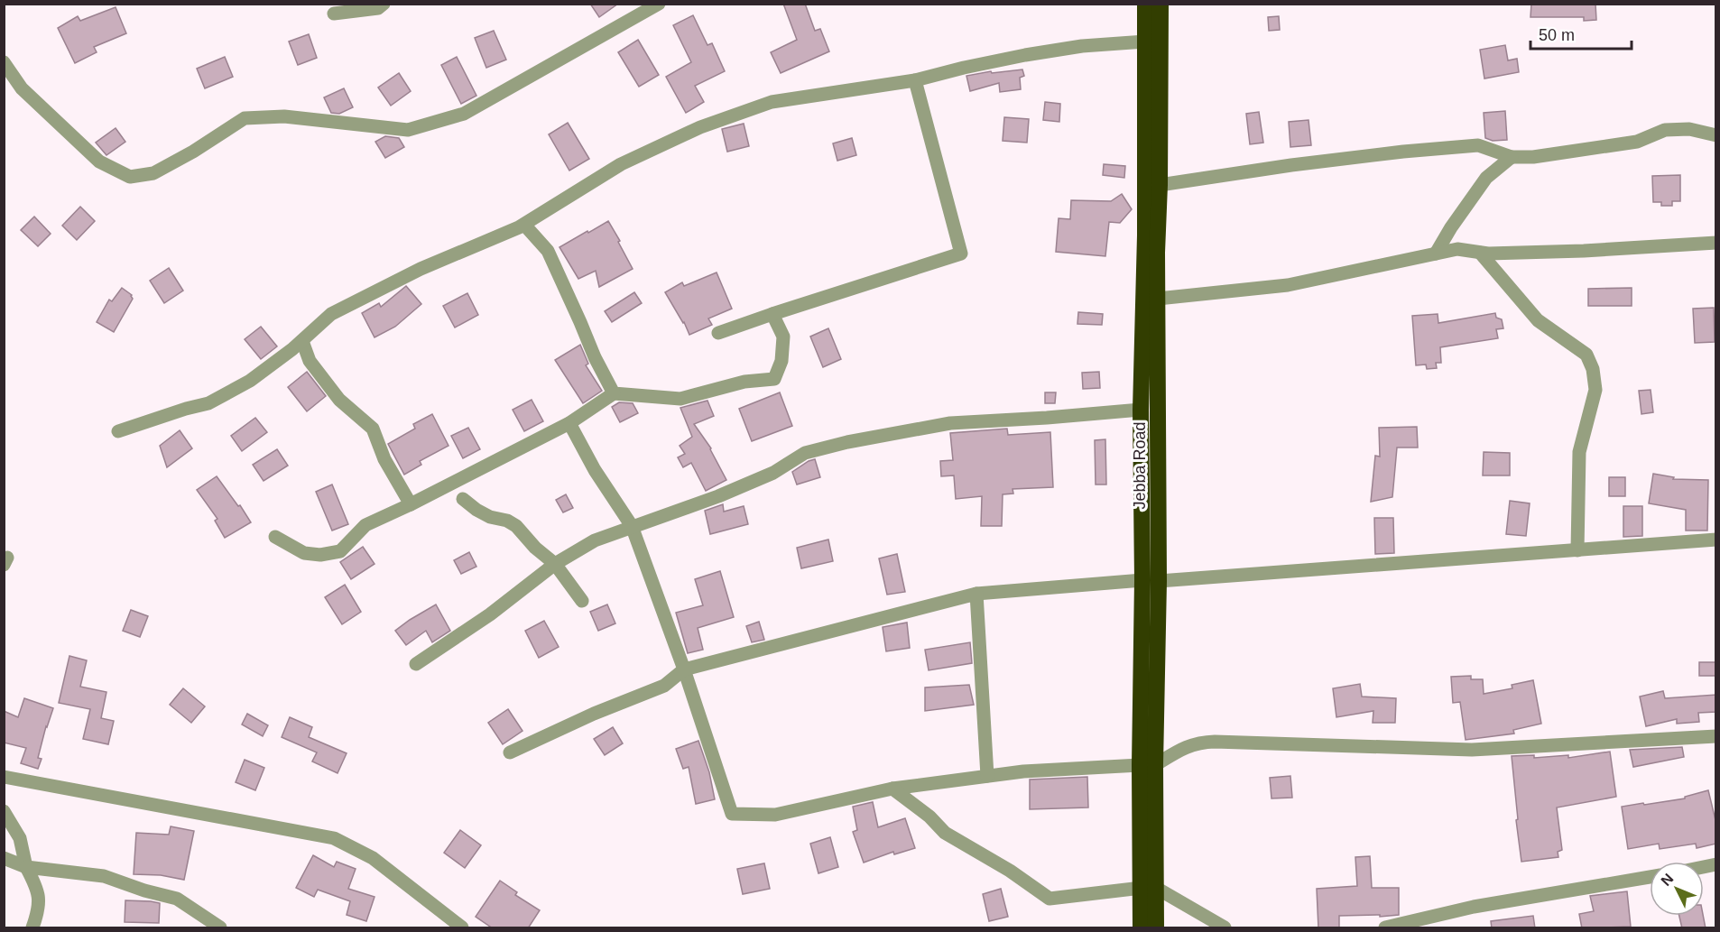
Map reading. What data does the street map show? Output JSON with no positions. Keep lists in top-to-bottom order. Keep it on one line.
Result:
{"streets":{"highway":["Jebba Road"]},"scale_bar":"50 m","north":"top left"}
